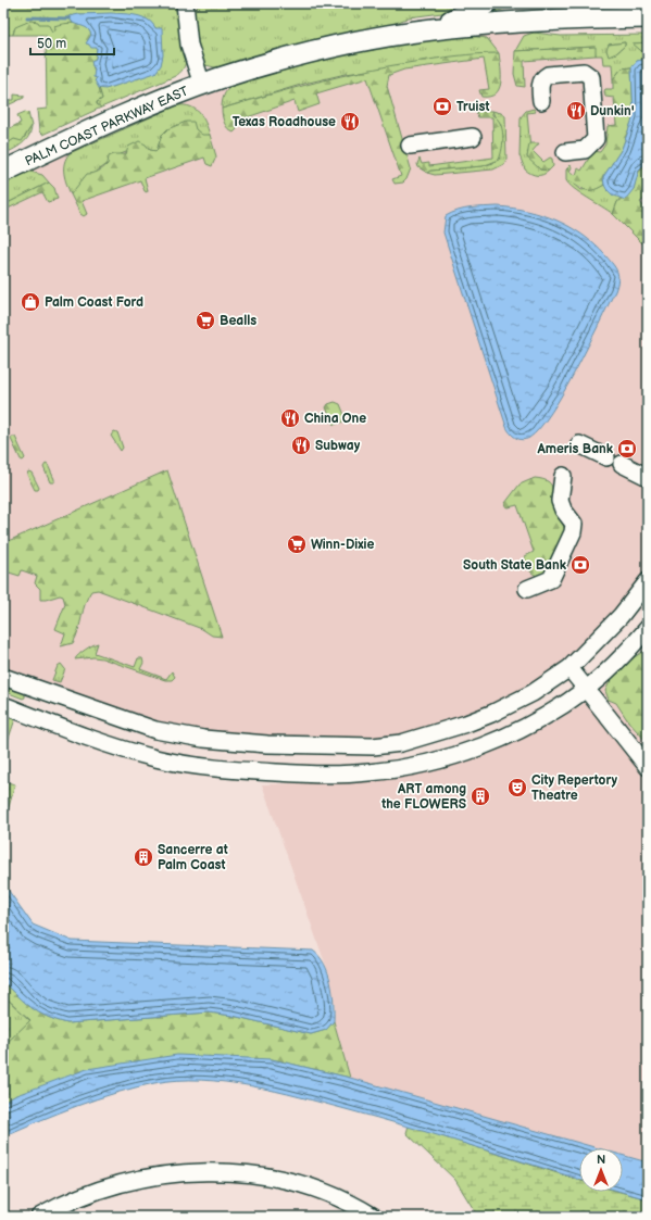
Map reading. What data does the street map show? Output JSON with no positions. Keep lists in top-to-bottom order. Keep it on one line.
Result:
{"streets":{"main road":["PALM COAST PARKWAY EAST"]},"places":{"bank":["Truist","Ameris Bank","South State Bank"],"restaurant":["Dunkin'","Texas Roadhouse","China One","Subway"],"shop":["Palm Coast Ford"],"supermarket":["Bealls","Winn-Dixie"],"theatre":["City Repertory Theatre"],"building":["ART among the FLOWERS","Sancerre at Palm Coast"]},"scale_bar":"50 m","north":"top"}
